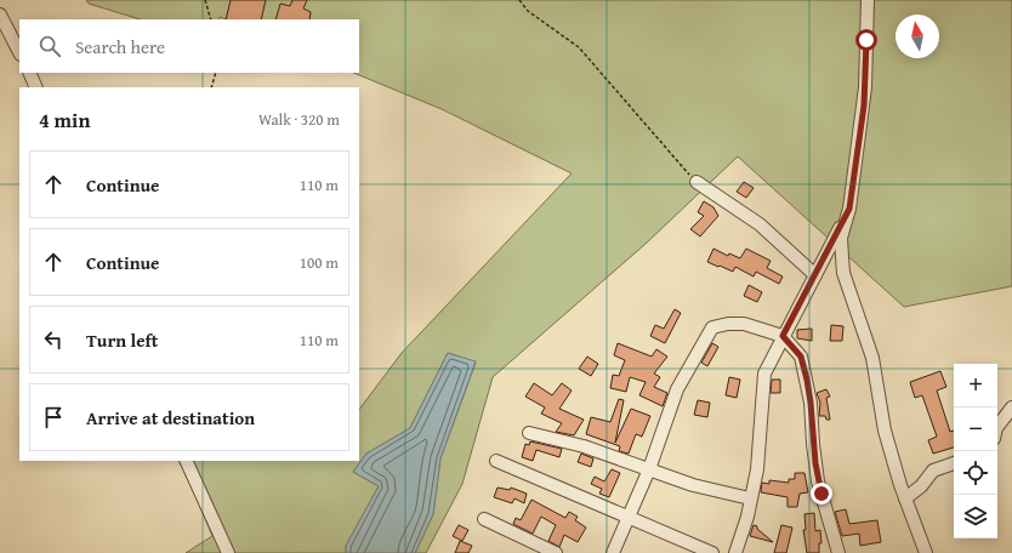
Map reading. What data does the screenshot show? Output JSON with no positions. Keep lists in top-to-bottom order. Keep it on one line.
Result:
{"north":"top","page":{"search":"Search here","heading":["4 min","Walk · 320 m"],"list":[["Continue","110 m"],["Continue","100 m"],["Turn left","110 m"],"Arrive at destination"],"map_buttons":["+","−"]}}
